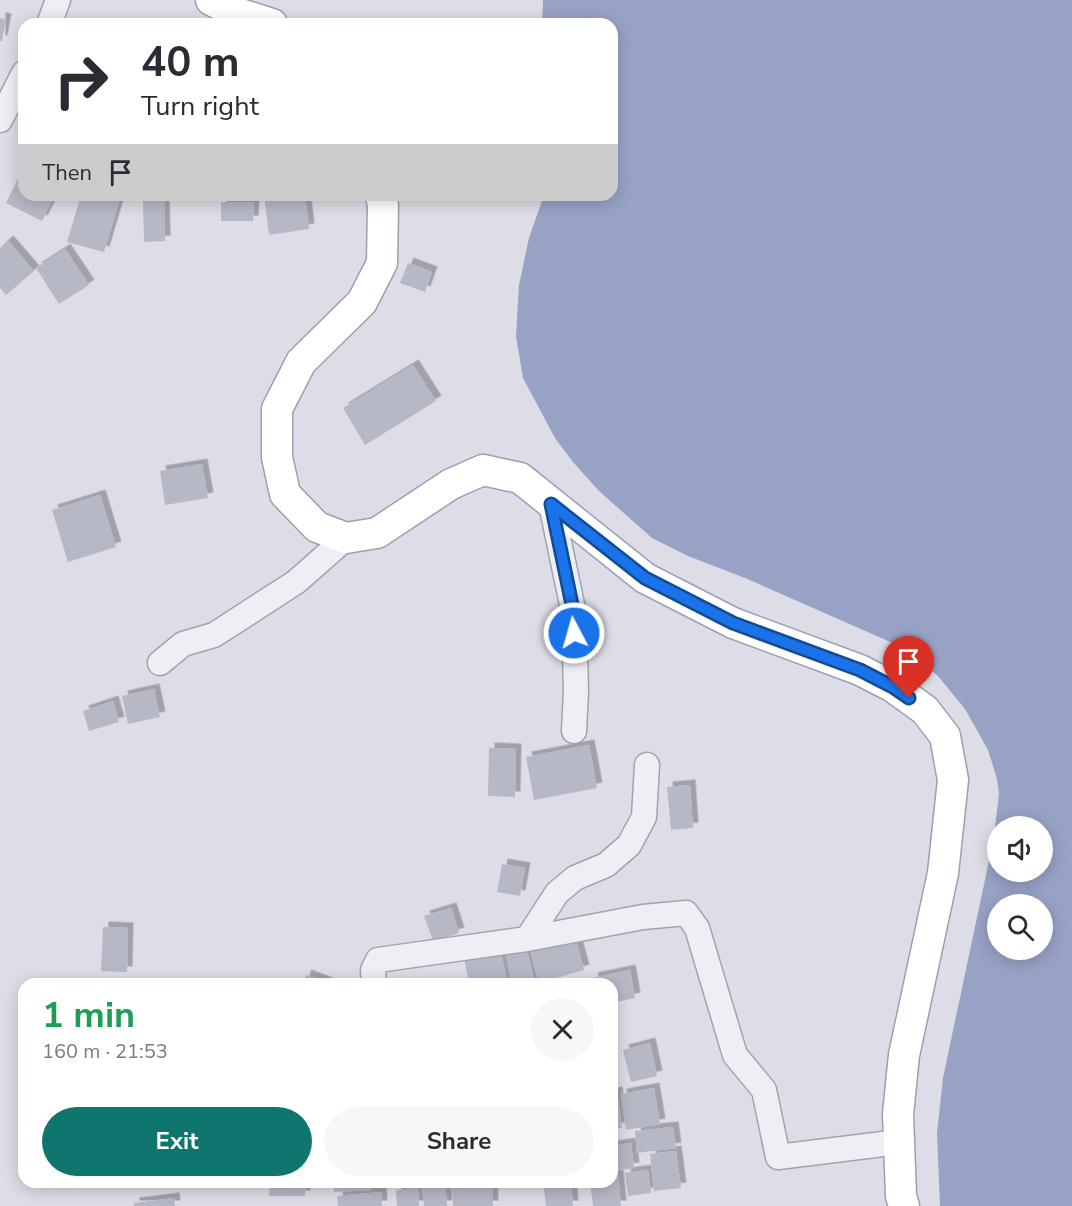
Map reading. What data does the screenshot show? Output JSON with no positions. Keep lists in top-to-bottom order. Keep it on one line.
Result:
{"page":{"turn":["40 m","Turn right"],"then":"Then","heading":["1 min","160 m · 21:53"],"buttons":["Exit","Share"]}}
